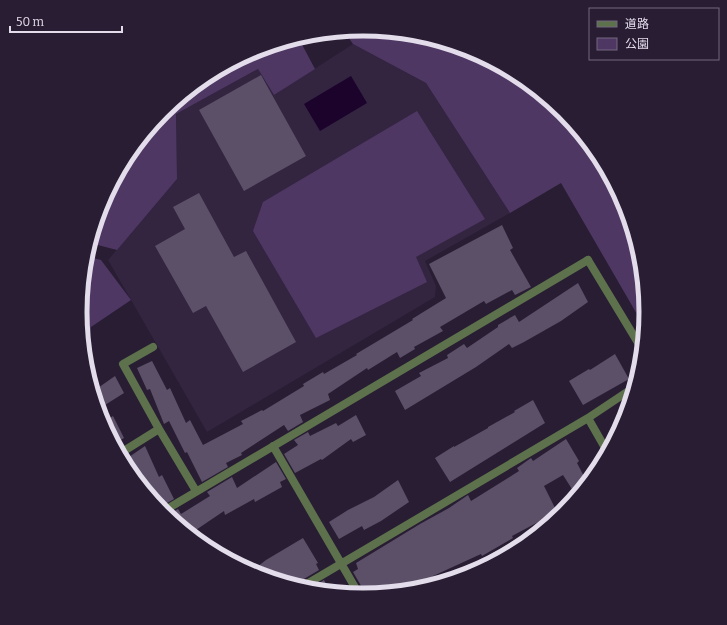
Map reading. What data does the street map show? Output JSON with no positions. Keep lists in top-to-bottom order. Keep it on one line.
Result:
{"legend":["道路","公園"],"scale_bar":"50 m"}
